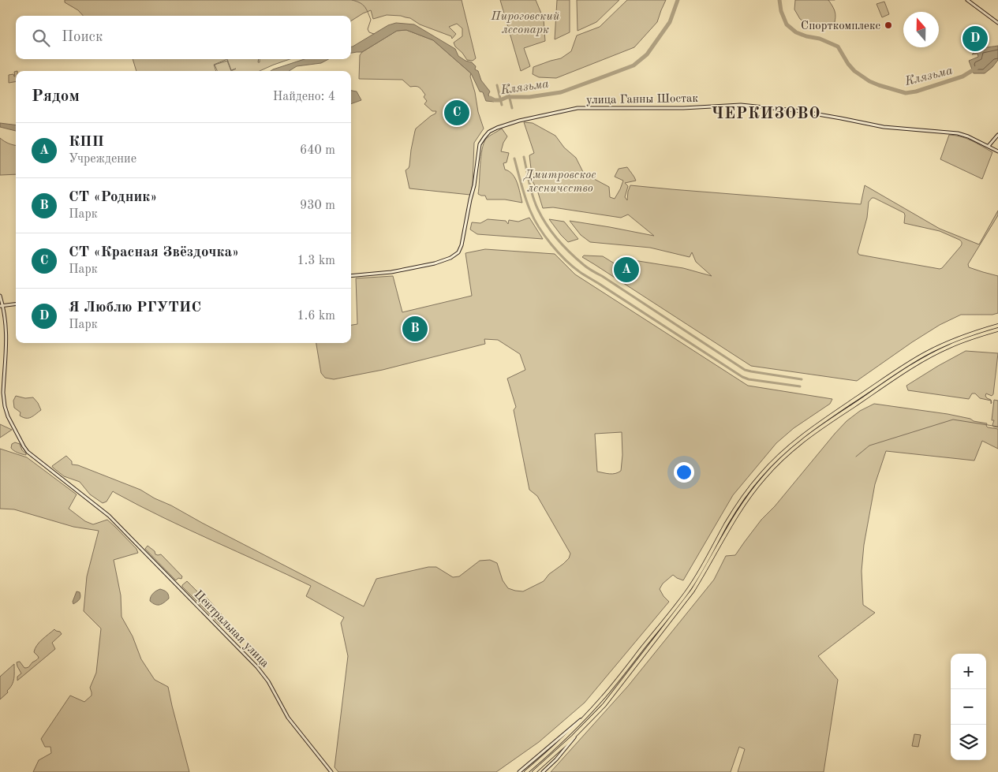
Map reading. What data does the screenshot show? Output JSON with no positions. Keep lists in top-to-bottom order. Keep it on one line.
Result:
{"streets":{"main road":["улица Ганны Шостак","Центральная улица"]},"districts":["ЧЕРКИЗОВО"],"water":["Клязьма"],"parks":["Пироговский лесопарк","Дмитровское лесничество"],"places":["Спорткомплекс"],"north":"top","page":{"search":"Поиск","pins":["D","C","A","B"],"heading":["Рядом","Найдено: 4"],"list":[{"mark":"A","name":"КПП","note":"Учреждение","value":"640 m"},{"mark":"B","name":"СТ «Родник»","note":"Парк","value":"930 m"},{"mark":"C","name":"СТ «Красная Звёздочка»","note":"Парк","value":"1.3 km"},{"mark":"D","name":"Я Люблю РГУТИС","note":"Парк","value":"1.6 km"}],"map_buttons":["+","−"]}}
